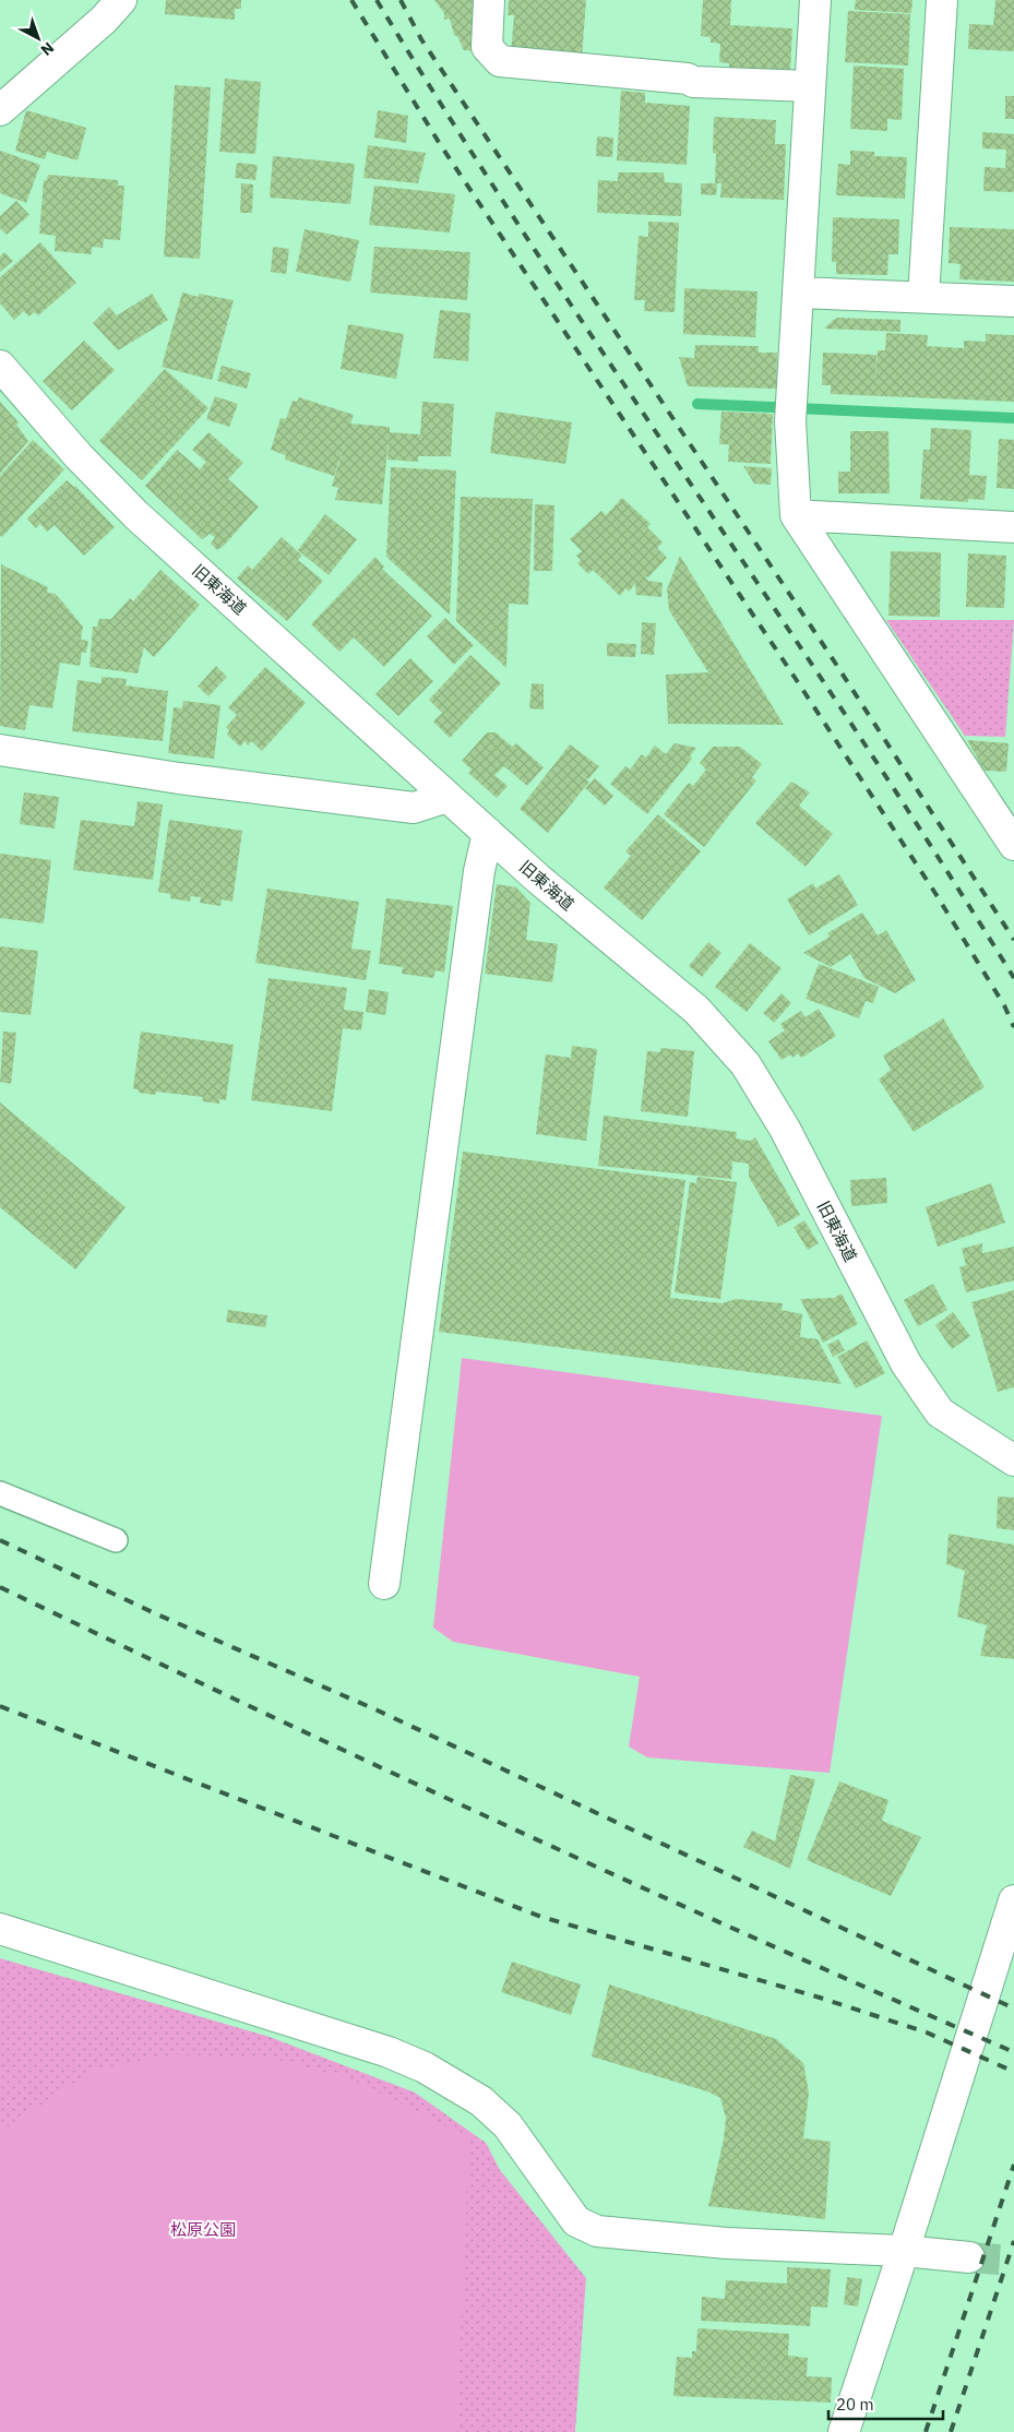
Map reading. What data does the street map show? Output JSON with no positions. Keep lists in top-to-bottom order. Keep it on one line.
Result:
{"streets":{"street":["旧東海道"]},"parks":["松原公園"],"scale_bar":"20 m","north":"bottom right"}
